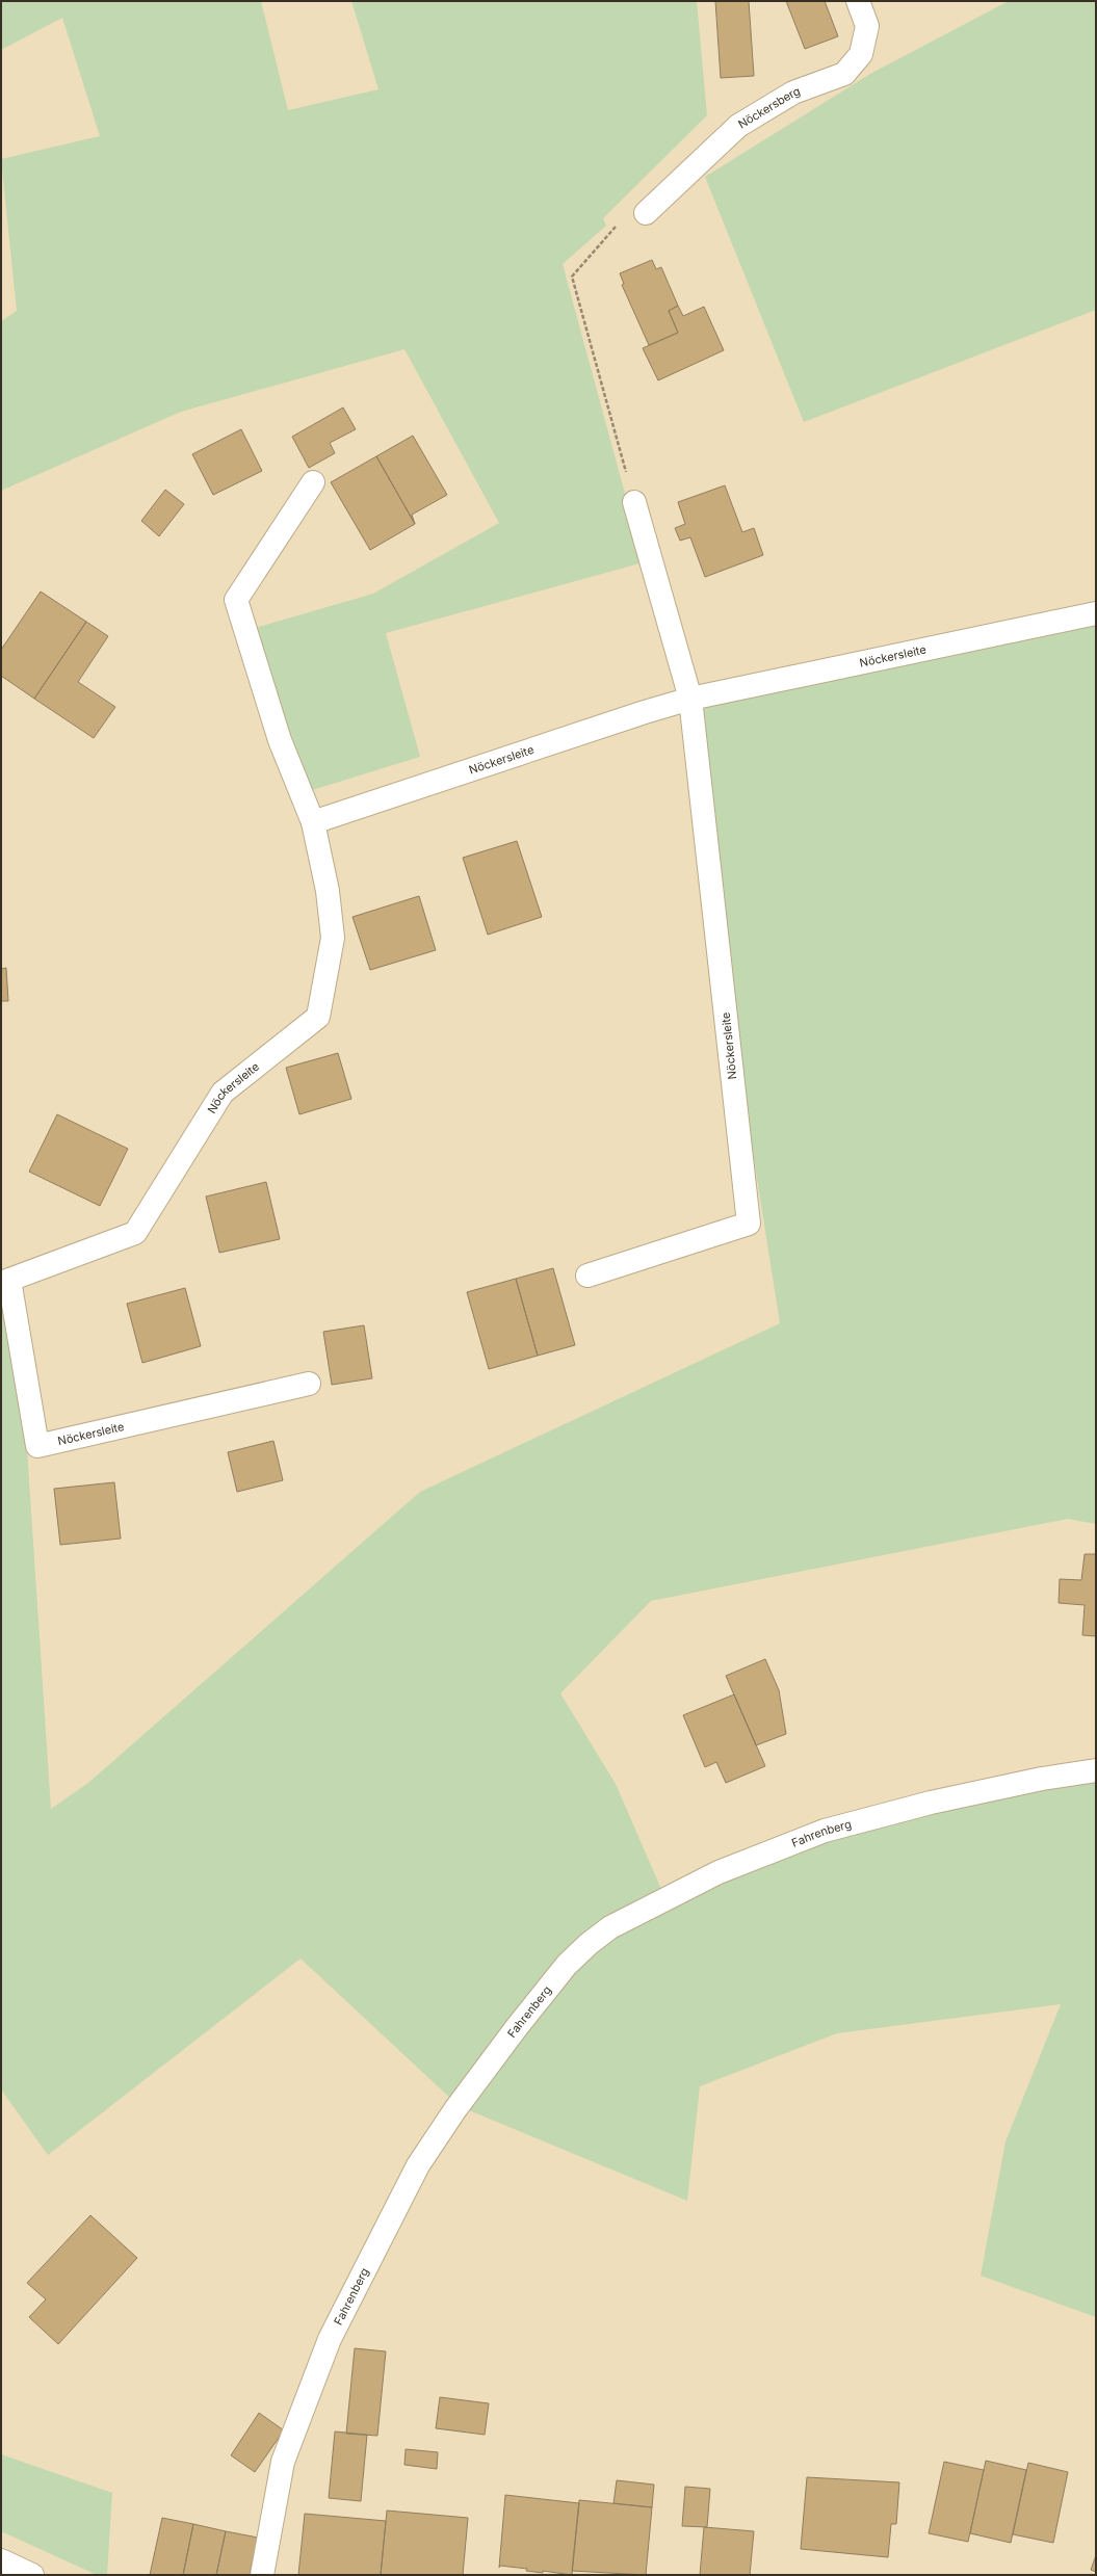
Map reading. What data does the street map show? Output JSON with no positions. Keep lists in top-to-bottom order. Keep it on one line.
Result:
{"streets":{"street":["Nöckersberg","Nöckersleite","Fahrenberg"]}}
